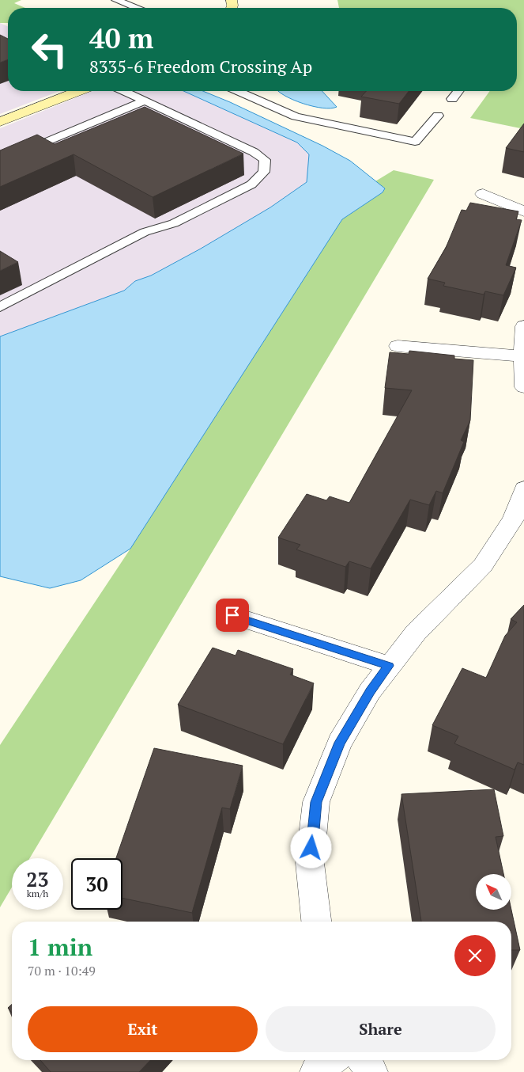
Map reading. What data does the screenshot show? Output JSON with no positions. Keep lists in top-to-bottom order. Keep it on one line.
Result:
{"north":"top left","page":{"turn":["40 m","8335-6 Freedom Crossing Ap"],"speed":"23 km/h","limit":"30","heading":["1 min","70 m · 10:49"],"buttons":["Exit","Share"]}}
